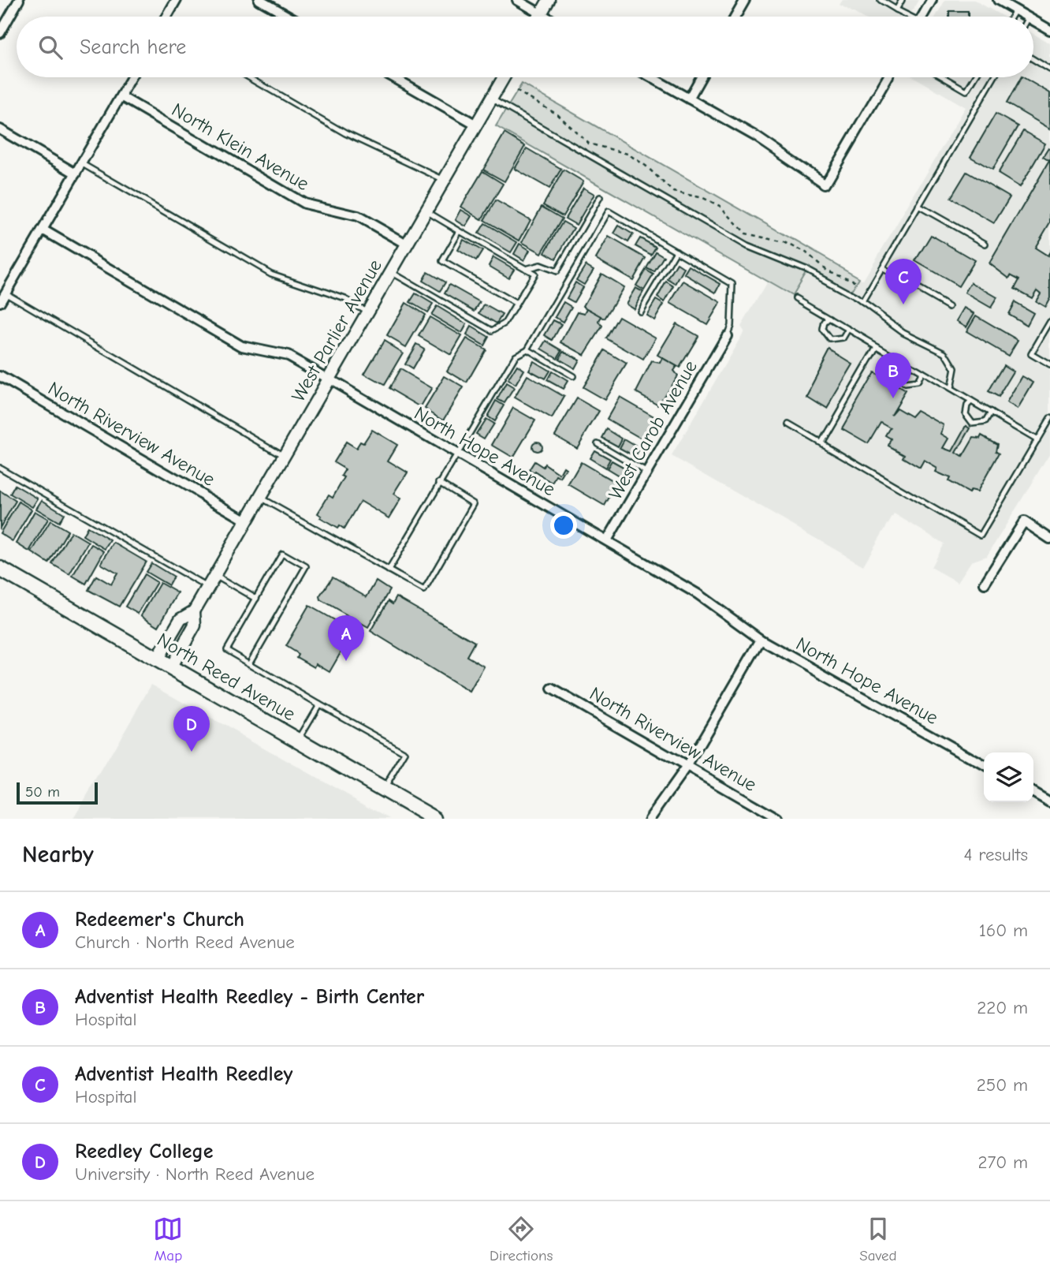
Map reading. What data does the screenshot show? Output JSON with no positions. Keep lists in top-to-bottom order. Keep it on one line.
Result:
{"streets":{"main road":["North Reed Avenue"],"street":["North Klein Avenue","West Parlier Avenue","West Carob Avenue","North Riverview Avenue","North Hope Avenue"]},"crossings":[["North Klein Avenue","West Parlier Avenue"],["West Parlier Avenue","North Riverview Avenue"],["West Parlier Avenue","North Hope Avenue"],["West Parlier Avenue","North Reed Avenue"],["West Carob Avenue","North Hope Avenue"]],"scale_bar":"50 m","page":{"search":"Search here","pins":["C","B","A","D"],"scale":"50 m","heading":["Nearby","4 results"],"list":[{"mark":"A","name":"Redeemer's Church","note":"Church · North Reed Avenue","value":"160 m"},{"mark":"B","name":"Adventist Health Reedley - Birth Center","note":"Hospital","value":"220 m"},{"mark":"C","name":"Adventist Health Reedley","note":"Hospital","value":"250 m"},{"mark":"D","name":"Reedley College","note":"University · North Reed Avenue","value":"270 m"}],"nav":["Map","Directions","Saved"]}}
